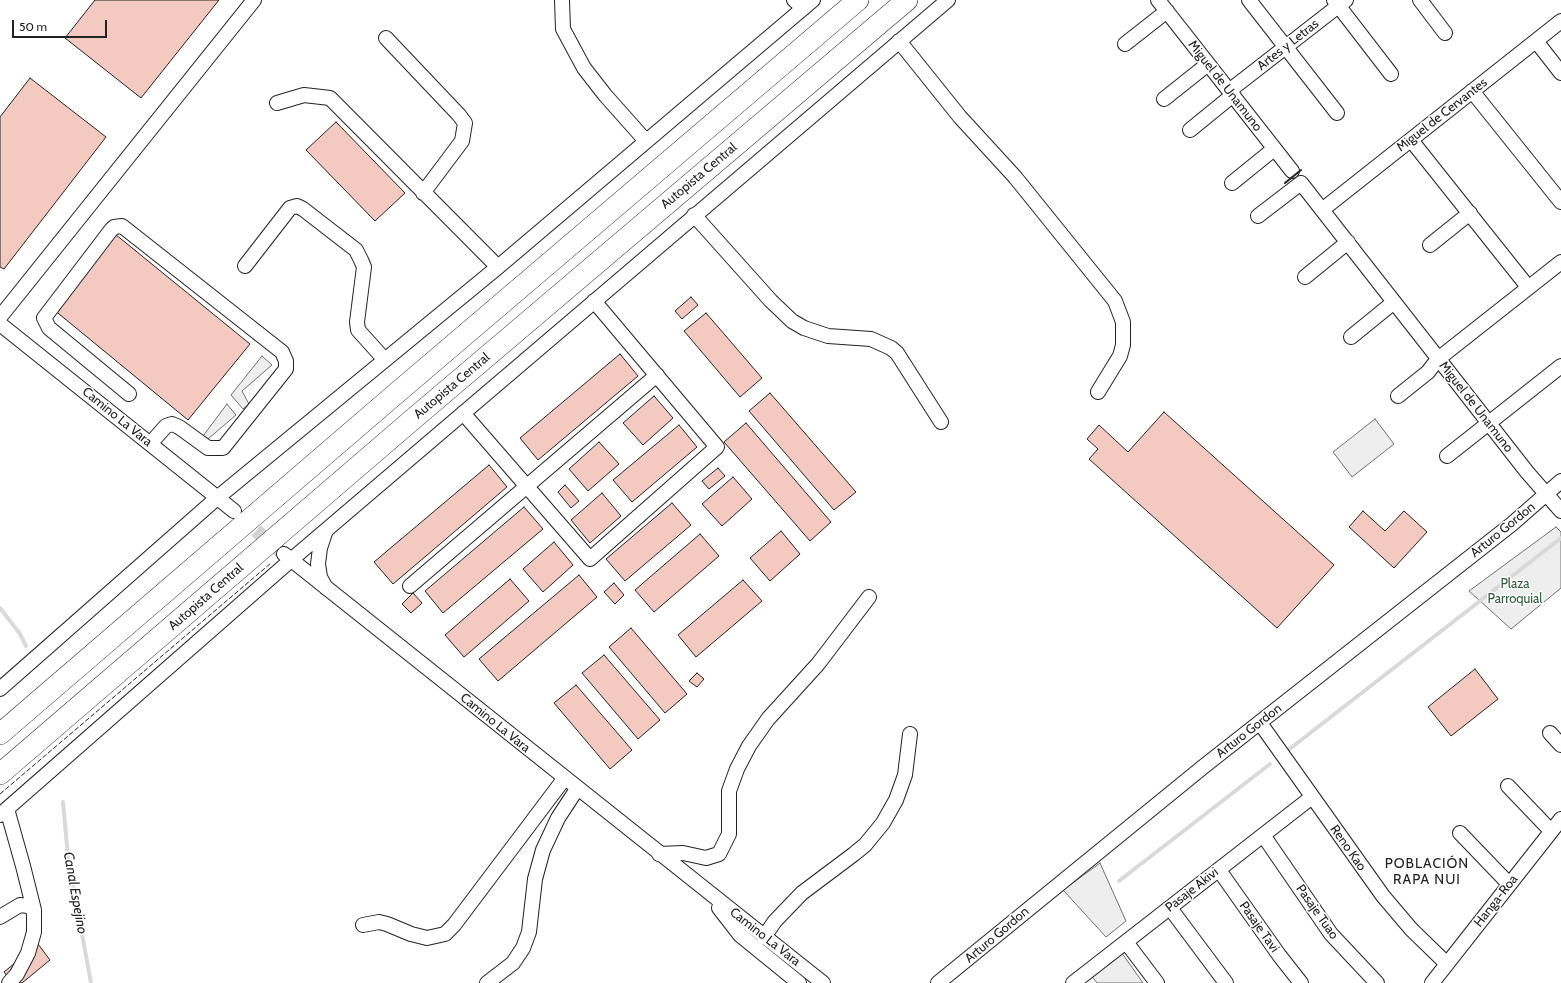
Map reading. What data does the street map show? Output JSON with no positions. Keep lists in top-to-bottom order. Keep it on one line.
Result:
{"streets":{"highway":["Autopista Central"],"street":["Artes y Letras","Miguel de Unamuno","Miguel de Cervantes","Camino La Vara","Arturo Gordon","Reno Kao","Pasaje Akivi","Hanga-Roa","Pasaje Tuao","Pasaje Tavi"]},"crossings":[["Artes y Letras","Miguel de Unamuno"],["Miguel de Unamuno","Miguel de Cervantes"],["Miguel de Unamuno","Arturo Gordon"],["Arturo Gordon","Reno Kao"],["Reno Kao","Pasaje Akivi"],["Reno Kao","Hanga-Roa"],["Pasaje Akivi","Pasaje Tuao"],["Pasaje Akivi","Pasaje Tavi"]],"districts":["POBLACIÓN RAPA NUI"],"water":["Canal Espejino"],"parks":["Plaza Parroquial"],"scale_bar":"50 m"}
